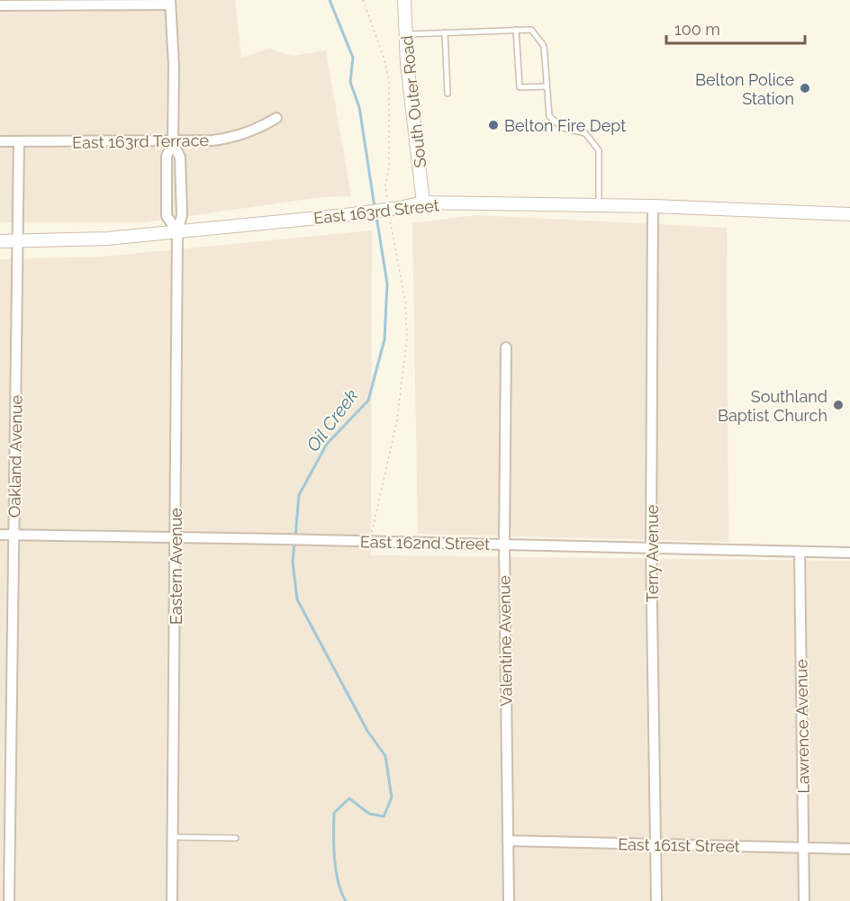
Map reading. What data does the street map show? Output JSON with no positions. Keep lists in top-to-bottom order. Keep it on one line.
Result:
{"streets":{"street":["South Outer Road","East 163rd Terrace","East 163rd Street","Oakland Avenue","East 162nd Street","Terry Avenue","Eastern Avenue","Valentine Avenue","Lawrence Avenue","East 161st Street"]},"crossings":[["South Outer Road","East 163rd Street"],["East 163rd Terrace","Oakland Avenue"],["East 163rd Terrace","Eastern Avenue"],["East 163rd Street","Oakland Avenue"],["East 163rd Street","Terry Avenue"],["East 163rd Street","Eastern Avenue"],["Oakland Avenue","East 162nd Street"],["East 162nd Street","Terry Avenue"],["East 162nd Street","Eastern Avenue"],["East 162nd Street","Valentine Avenue"],["East 162nd Street","Lawrence Avenue"],["Terry Avenue","East 161st Street"],["Valentine Avenue","East 161st Street"],["Lawrence Avenue","East 161st Street"]],"water":["Oil Creek"],"places":["Belton Police Station","Belton Fire Dept","Southland Baptist Church"],"scale_bar":"100 m"}
